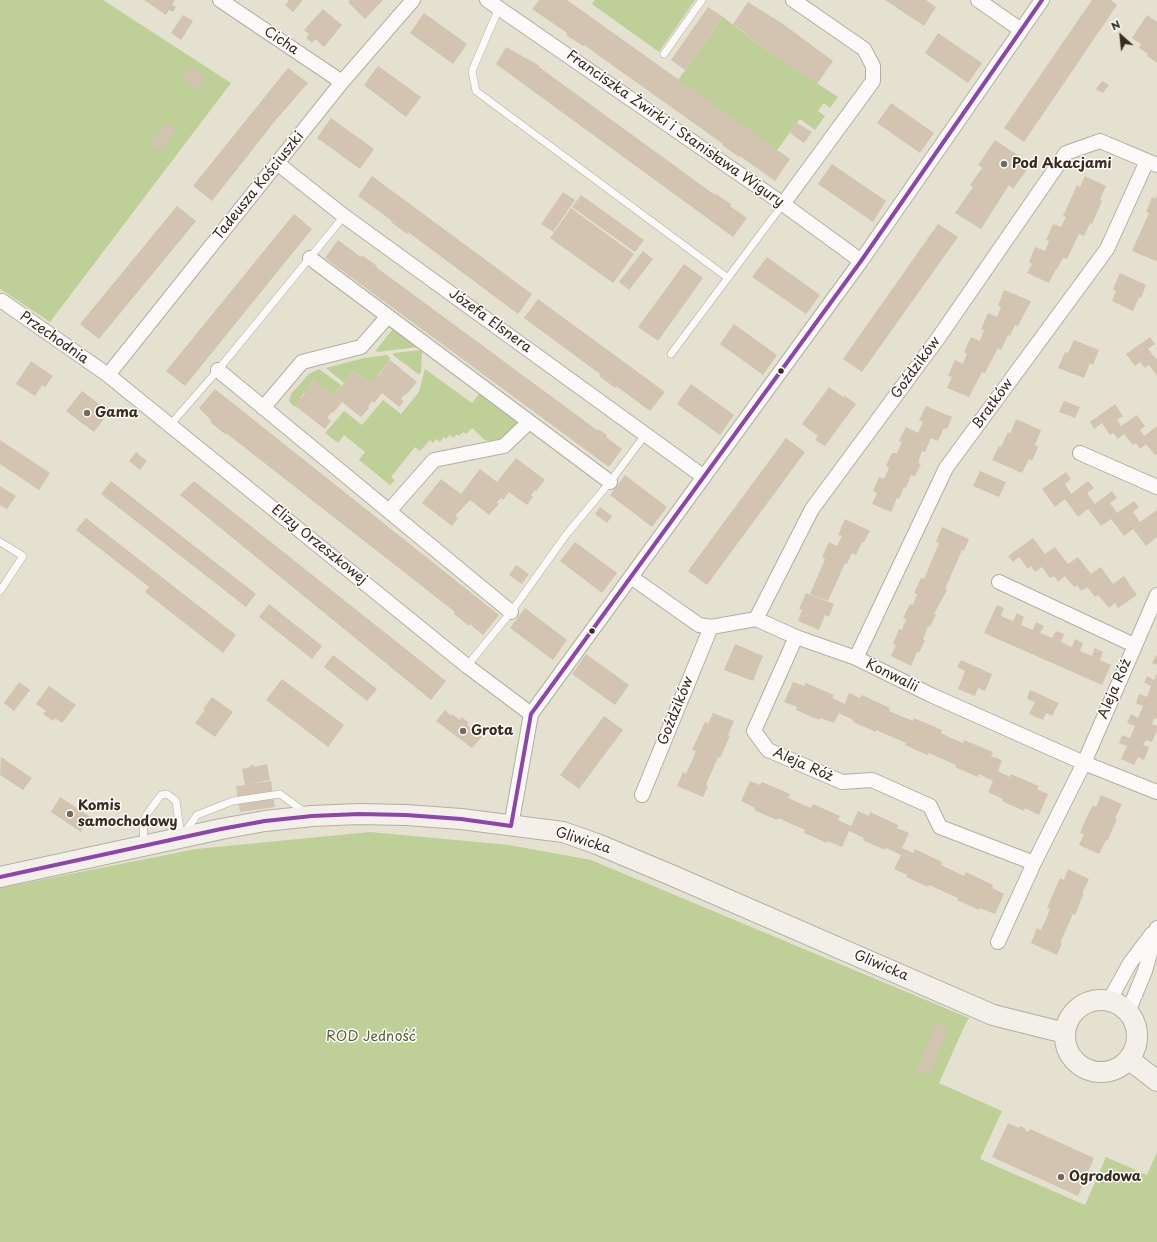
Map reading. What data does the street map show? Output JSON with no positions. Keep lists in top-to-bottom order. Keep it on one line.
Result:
{"streets":{"main road":["Gliwicka"],"street":["Cicha","Franciszka Żwirki i Stanisława Wigury","Tadeusza Kościuszki","Józefa Elsnera","Przechodnia","Goździków","Bratków","Elizy Orzeszkowej","Konwalii","Aleja Róż"]},"crossings":[["Cicha","Tadeusza Kościuszki"],["Tadeusza Kościuszki","Józefa Elsnera"],["Tadeusza Kościuszki","Przechodnia"],["Tadeusza Kościuszki","Elizy Orzeszkowej"],["Przechodnia","Elizy Orzeszkowej"],["Goździków","Bratków"],["Goździków","Konwalii"],["Bratków","Konwalii"],["Konwalii","Aleja Róż"]],"parks":["ROD Jedność"],"places":["Pod Akacjami","Gama","Grota","Komis samochodowy","Ogrodowa"],"north":"top left"}
